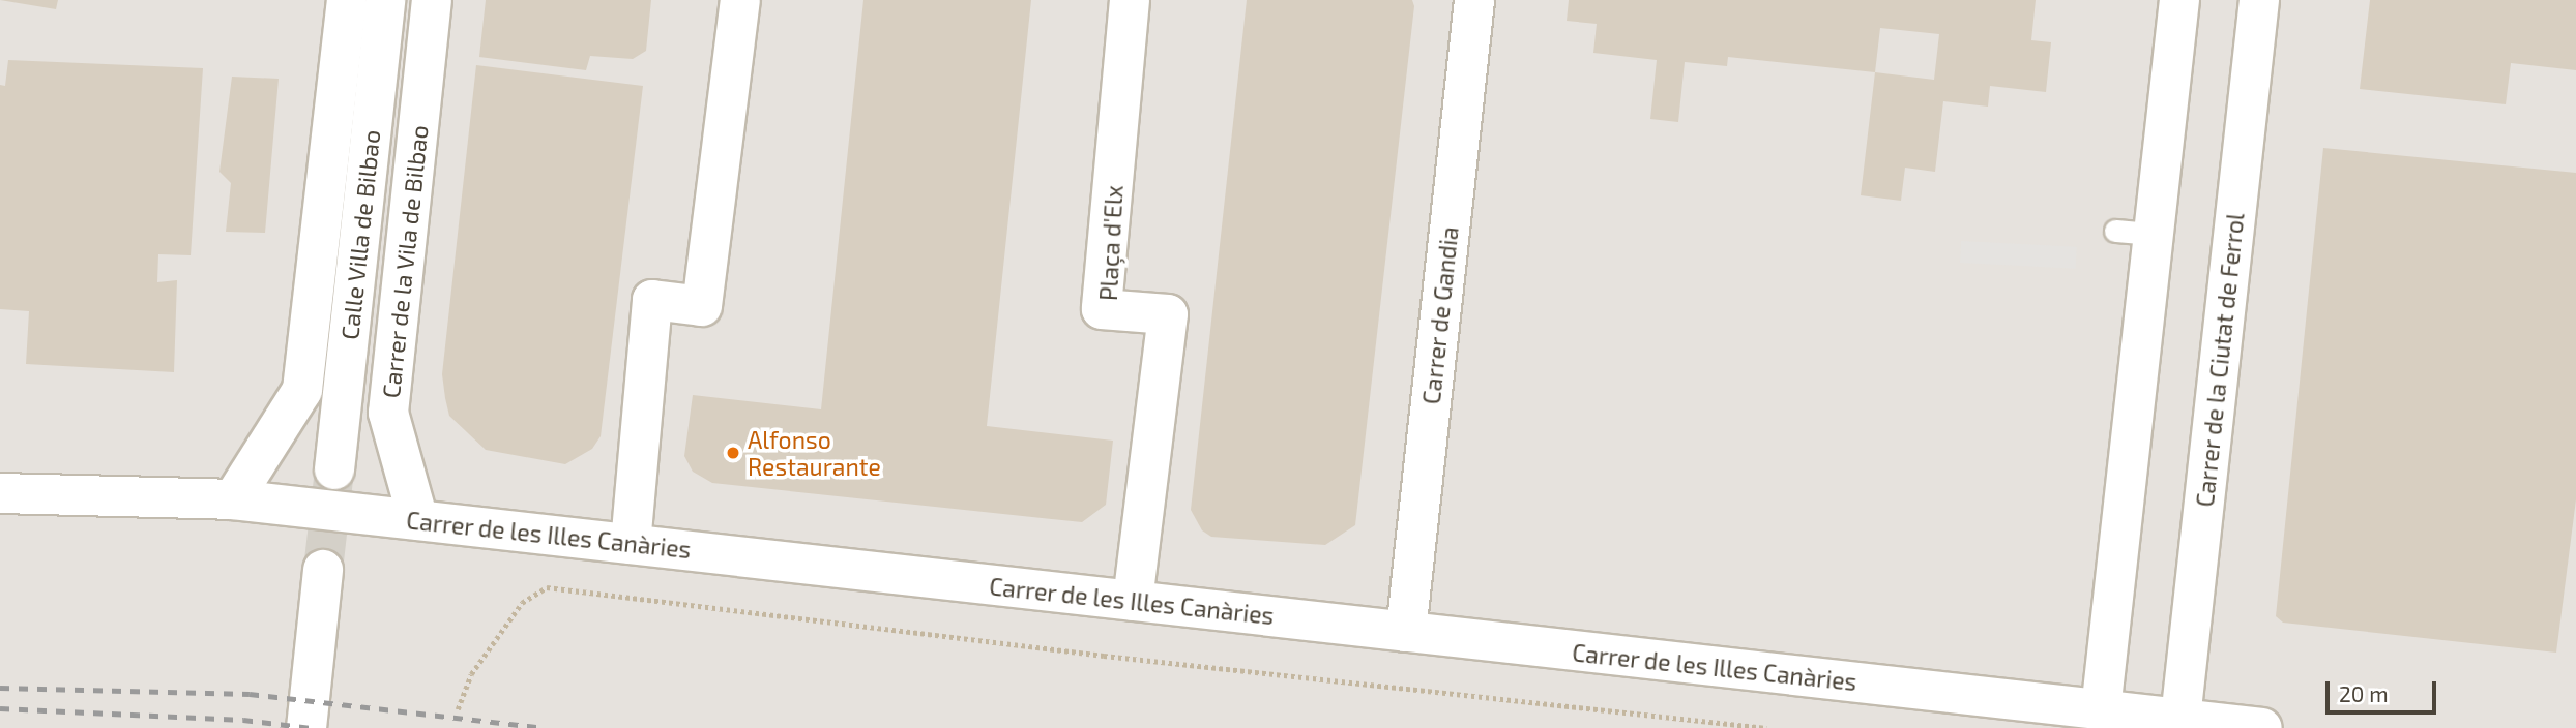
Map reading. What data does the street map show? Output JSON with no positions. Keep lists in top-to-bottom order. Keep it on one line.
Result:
{"streets":{"street":["Calle Villa de Bilbao","Plaça d'Elx","Carrer de la Vila de Bilbao","Carrer de Gandia","Carrer de la Ciutat de Ferrol","Carrer de les Illes Canàries"]},"crossings":[["Plaça d'Elx","Carrer de les Illes Canàries"],["Carrer de la Vila de Bilbao","Carrer de les Illes Canàries"],["Carrer de Gandia","Carrer de les Illes Canàries"],["Carrer de la Ciutat de Ferrol","Carrer de les Illes Canàries"]],"places":["Alfonso Restaurante"],"scale_bar":"20 m"}
